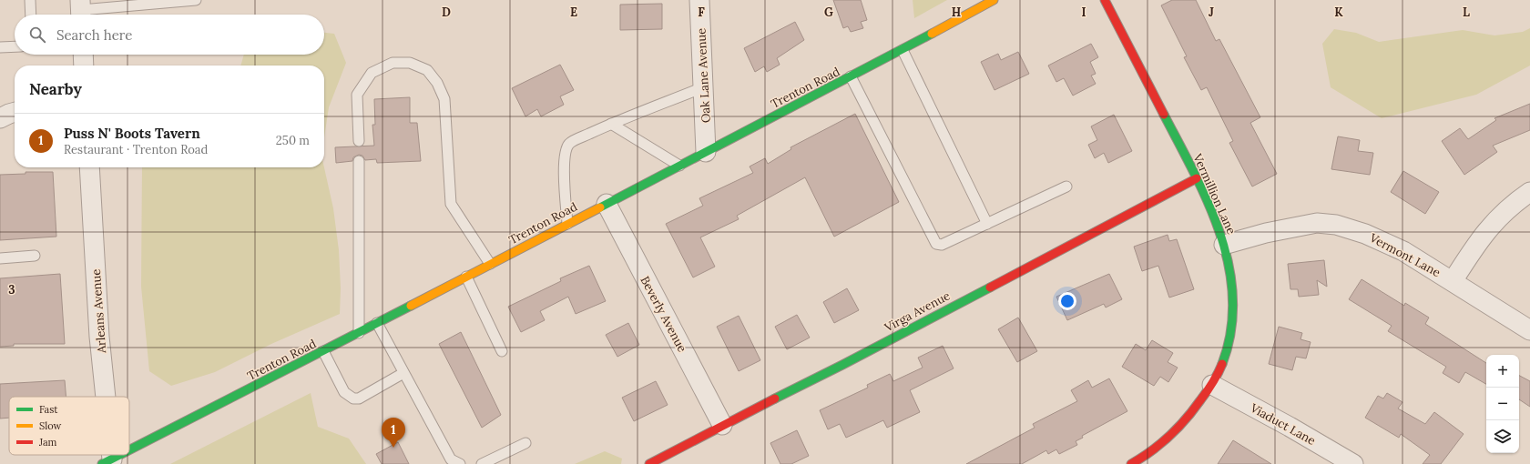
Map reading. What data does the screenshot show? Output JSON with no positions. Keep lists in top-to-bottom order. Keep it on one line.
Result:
{"streets":{"street":["Oak Lane Avenue","Trenton Road","Vermillion Lane","Vermont Lane","Arleans Avenue","Virga Avenue","Beverly Avenue","Viaduct Lane"]},"crossings":[["Oak Lane Avenue","Trenton Road"],["Trenton Road","Beverly Avenue"],["Vermillion Lane","Vermont Lane"],["Vermillion Lane","Virga Avenue"],["Vermillion Lane","Viaduct Lane"],["Virga Avenue","Beverly Avenue"]],"legend":["Fast","Slow","Jam"],"page":{"search":"Search here","heading":"Nearby","list":[{"mark":"1","name":"Puss N' Boots Tavern","note":"Restaurant · Trenton Road","value":"250 m"}],"map_buttons":["+","−"],"pins":"1"},"grid":{"columns":["D","E","F","G","H","I","J","K","L"],"rows":["3"]}}
